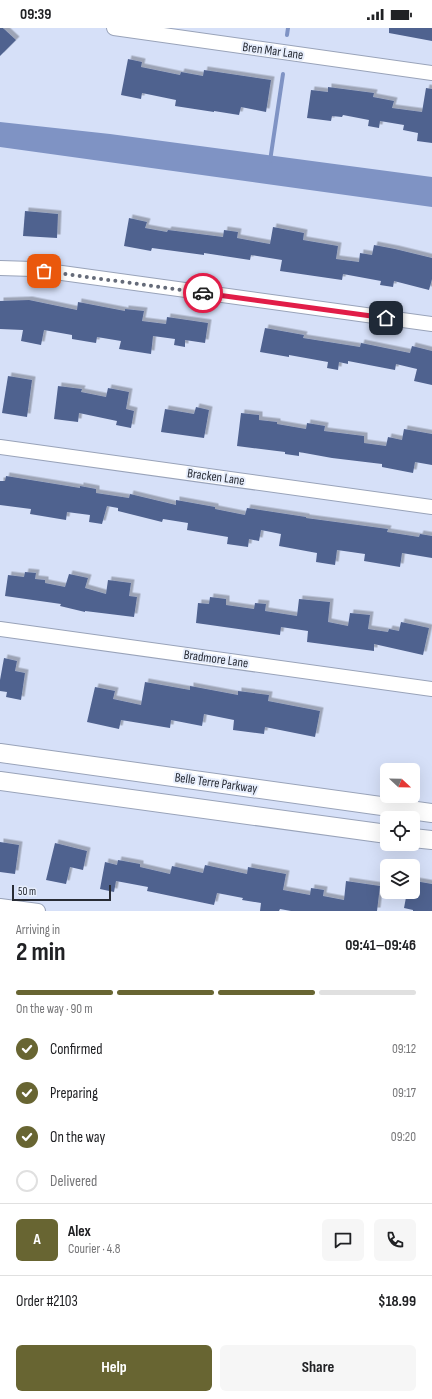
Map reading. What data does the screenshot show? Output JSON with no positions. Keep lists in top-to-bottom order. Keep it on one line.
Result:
{"streets":{"main road":["Belle Terre Parkway"],"street":["Bren Mar Lane","Bracken Lane","Bradmore Lane"]},"scale_bar":"50 m","north":"right","page":{"status":"09:39","scale":"50 m","heading":["2 min","Arriving in","09:41–09:46"],"panel":["Alex","Courier · 4.8","Order #2103","$18.99"],"bar":"On the way · 90 m","list":[["Confirmed","09:12"],["Preparing","09:17"],["On the way","09:20"],"Delivered"],"round":"A","buttons":["Help","Share"]}}
